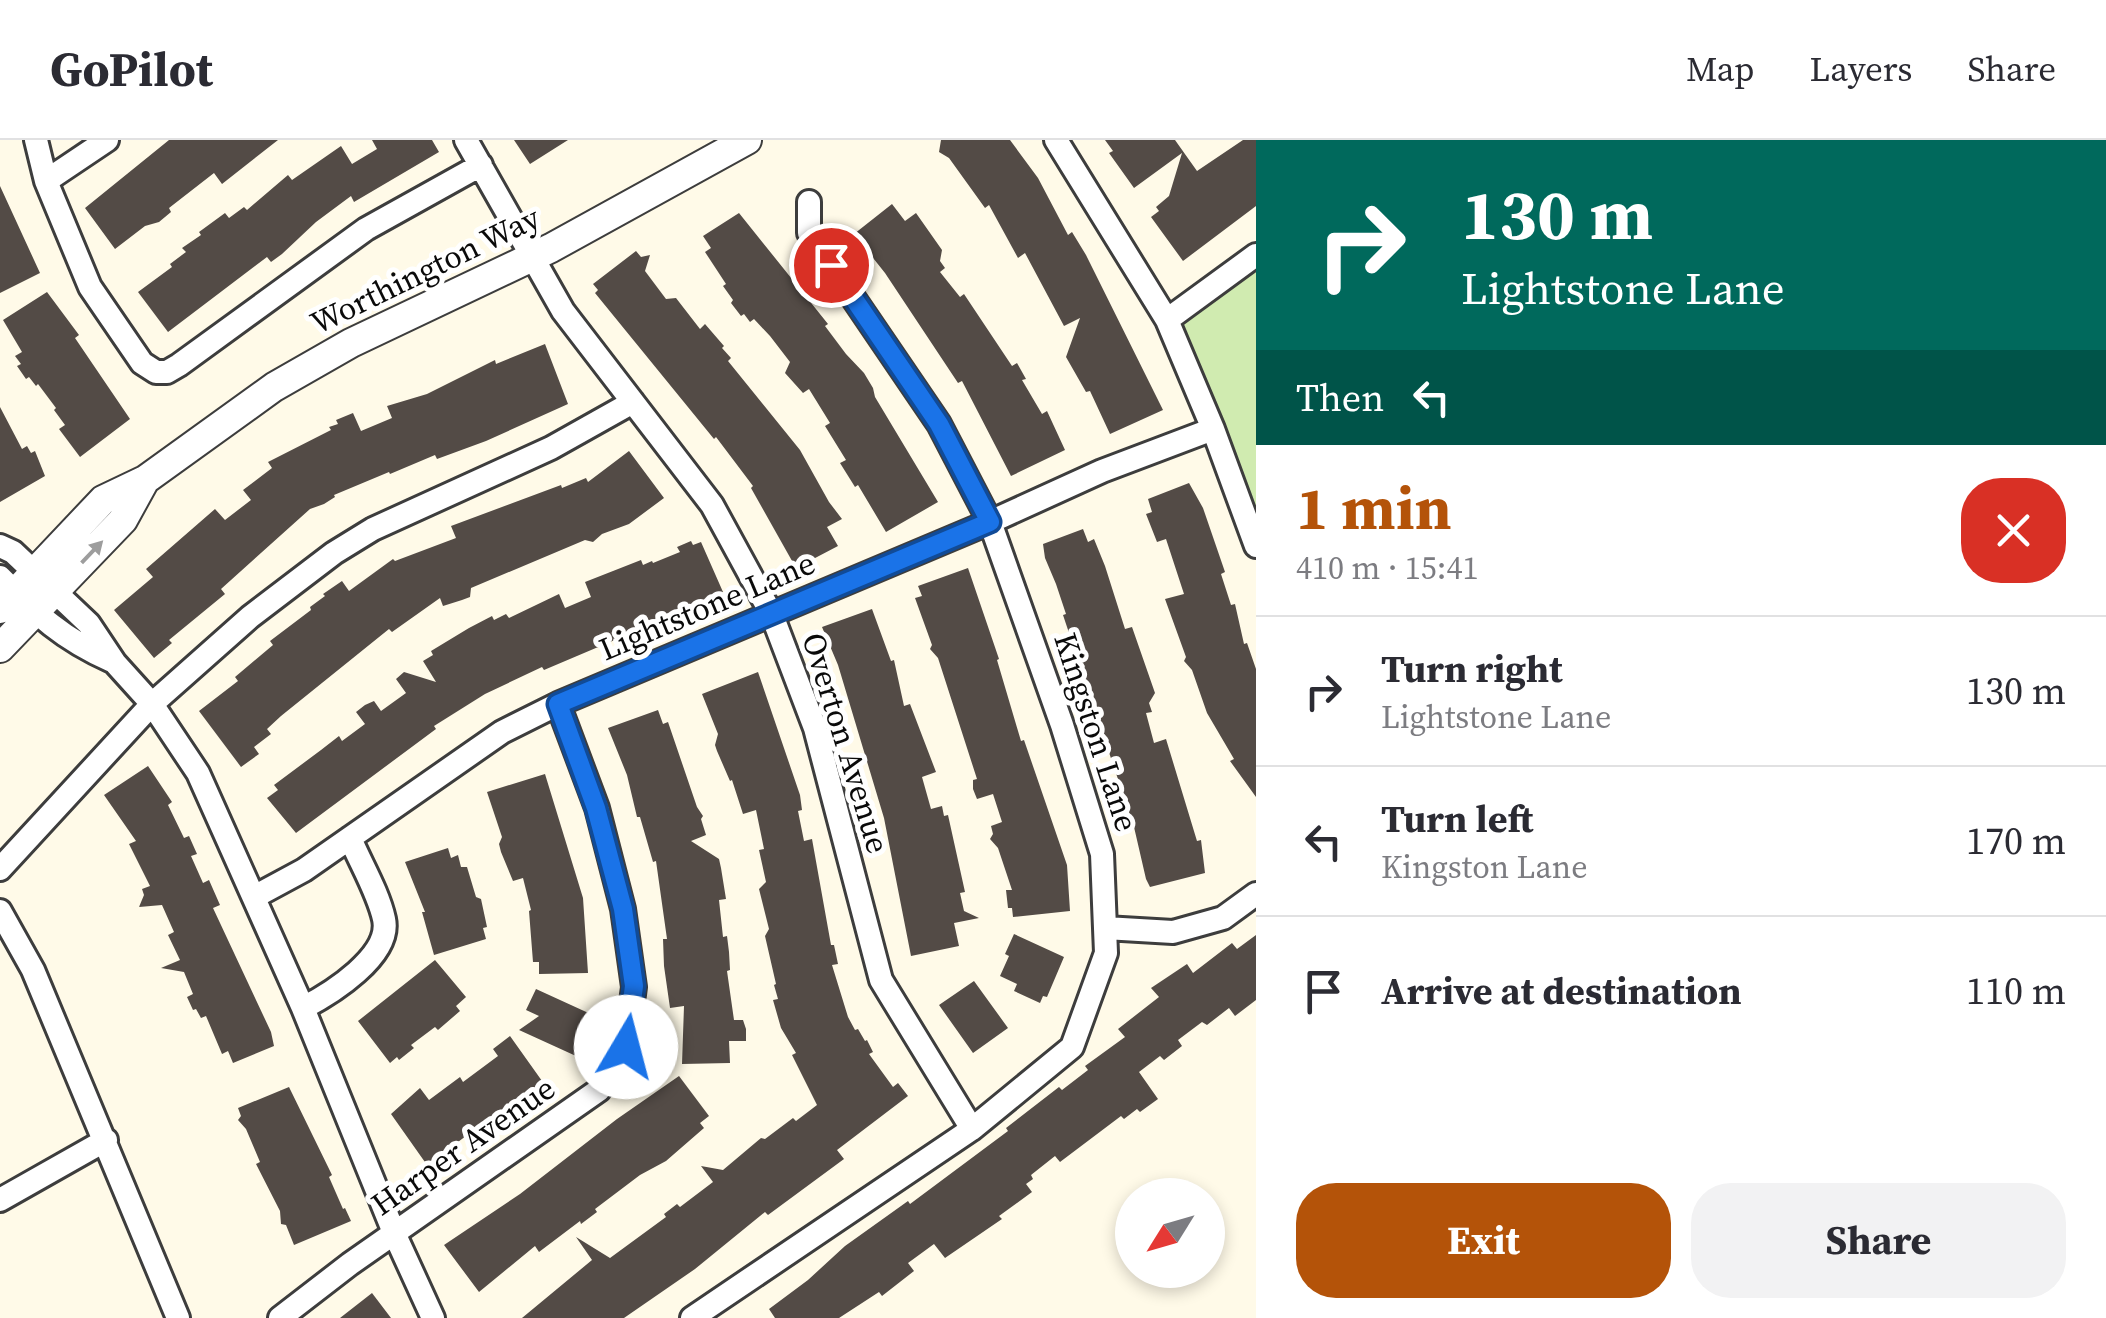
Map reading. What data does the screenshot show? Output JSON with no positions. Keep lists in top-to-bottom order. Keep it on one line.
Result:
{"streets":{"street":["Worthington Way","Lightstone Lane","Kingston Lane","Overton Avenue","Harper Avenue"]},"crossings":[["Worthington Way","Overton Avenue"],["Lightstone Lane","Kingston Lane"],["Lightstone Lane","Overton Avenue"],["Lightstone Lane","Harper Avenue"],["Kingston Lane","Overton Avenue"]],"north":"bottom left","page":{"header":"GoPilot","nav":["Map","Layers","Share"],"turn":["130 m","Lightstone Lane"],"then":"Then","heading":["1 min","410 m · 15:41"],"list":[{"name":"Turn right","note":"Lightstone Lane","value":"130 m"},{"name":"Turn left","note":"Kingston Lane","value":"170 m"},{"name":"Arrive at destination","value":"110 m"}],"buttons":["Exit","Share"]}}
